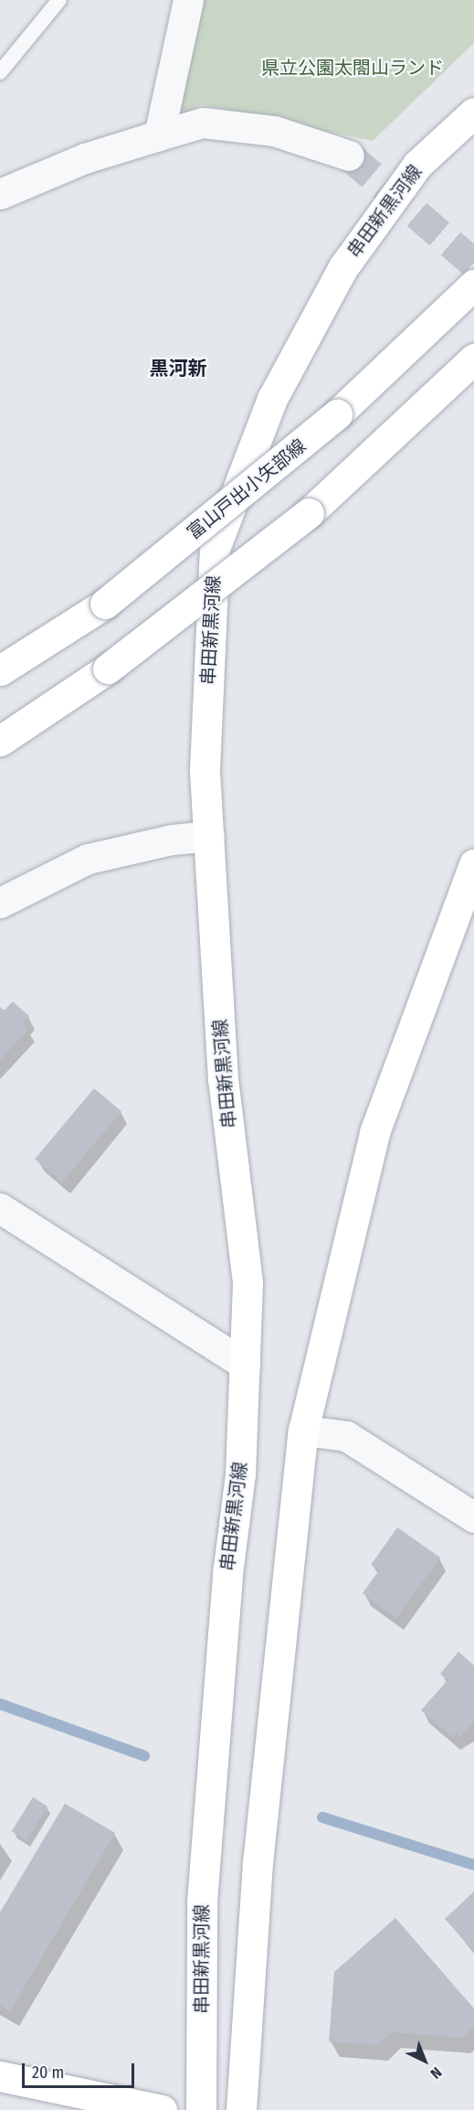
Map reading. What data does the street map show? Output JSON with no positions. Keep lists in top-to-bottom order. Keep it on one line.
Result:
{"streets":{"main road":["串田新黒河線","富山戸出小矢部線"]},"districts":["黒河新"],"parks":["県立公園太閤山ランド"],"scale_bar":"20 m","north":"bottom right"}
